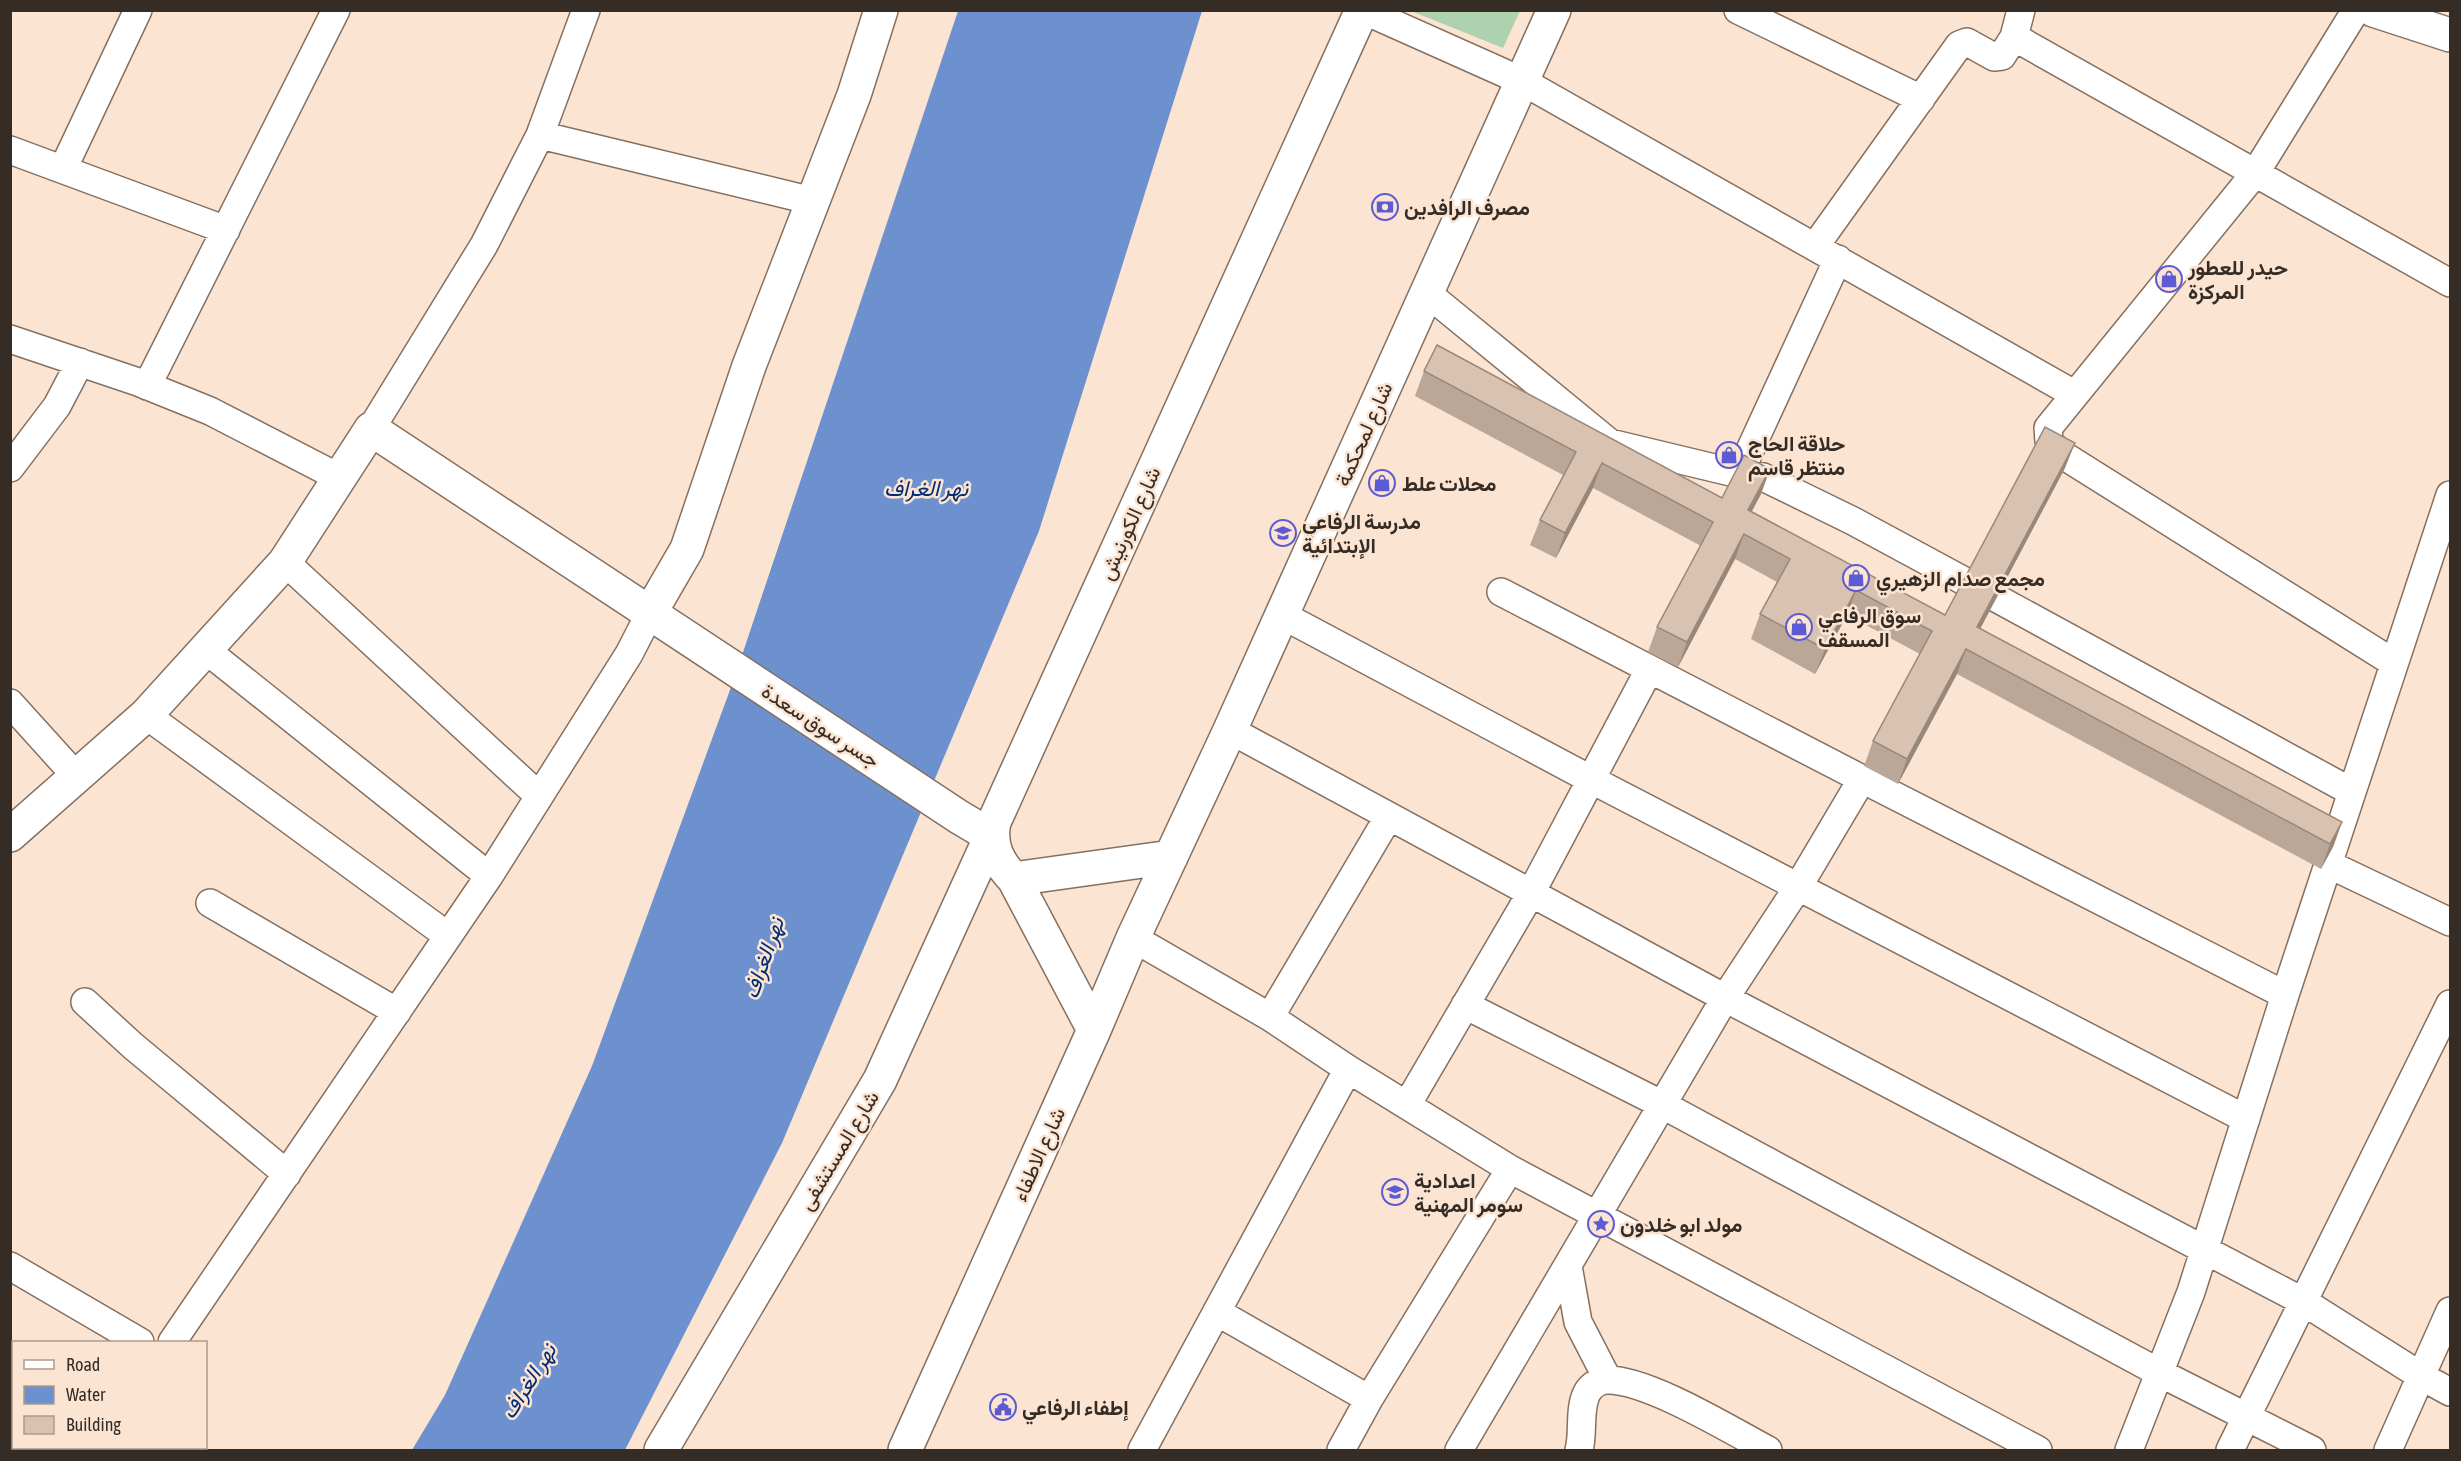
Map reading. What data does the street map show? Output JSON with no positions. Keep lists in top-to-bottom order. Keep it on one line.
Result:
{"streets":{"street":["شارع لمحكمة","شارع الكورنيش","جسر سوق سعدة","شارع المستشفى","شارع الاطفاء"]},"crossings":[["شارع لمحكمة","شارع الاطفاء"],["شارع الكورنيش","جسر سوق سعدة"],["شارع الكورنيش","شارع المستشفى"],["جسر سوق سعدة","شارع المستشفى"]],"water":["نهر الغراف"],"places":{"bank":["مصرف الرافدين"],"shop":["حيدر للعطور المركزة","حلاقة الحاج منتظر قاسم","محلات علط","مجمع صدام الزهيري","سوق الرفاعي المسقف"],"school or university":["مدرسة الرفاعي الإبتدائية","اعدادية سومر المهنية"],"place":["مولد ابو خلدون"],"public building":["إطفاء الرفاعي"]},"legend":["Road","Water","Building"]}
